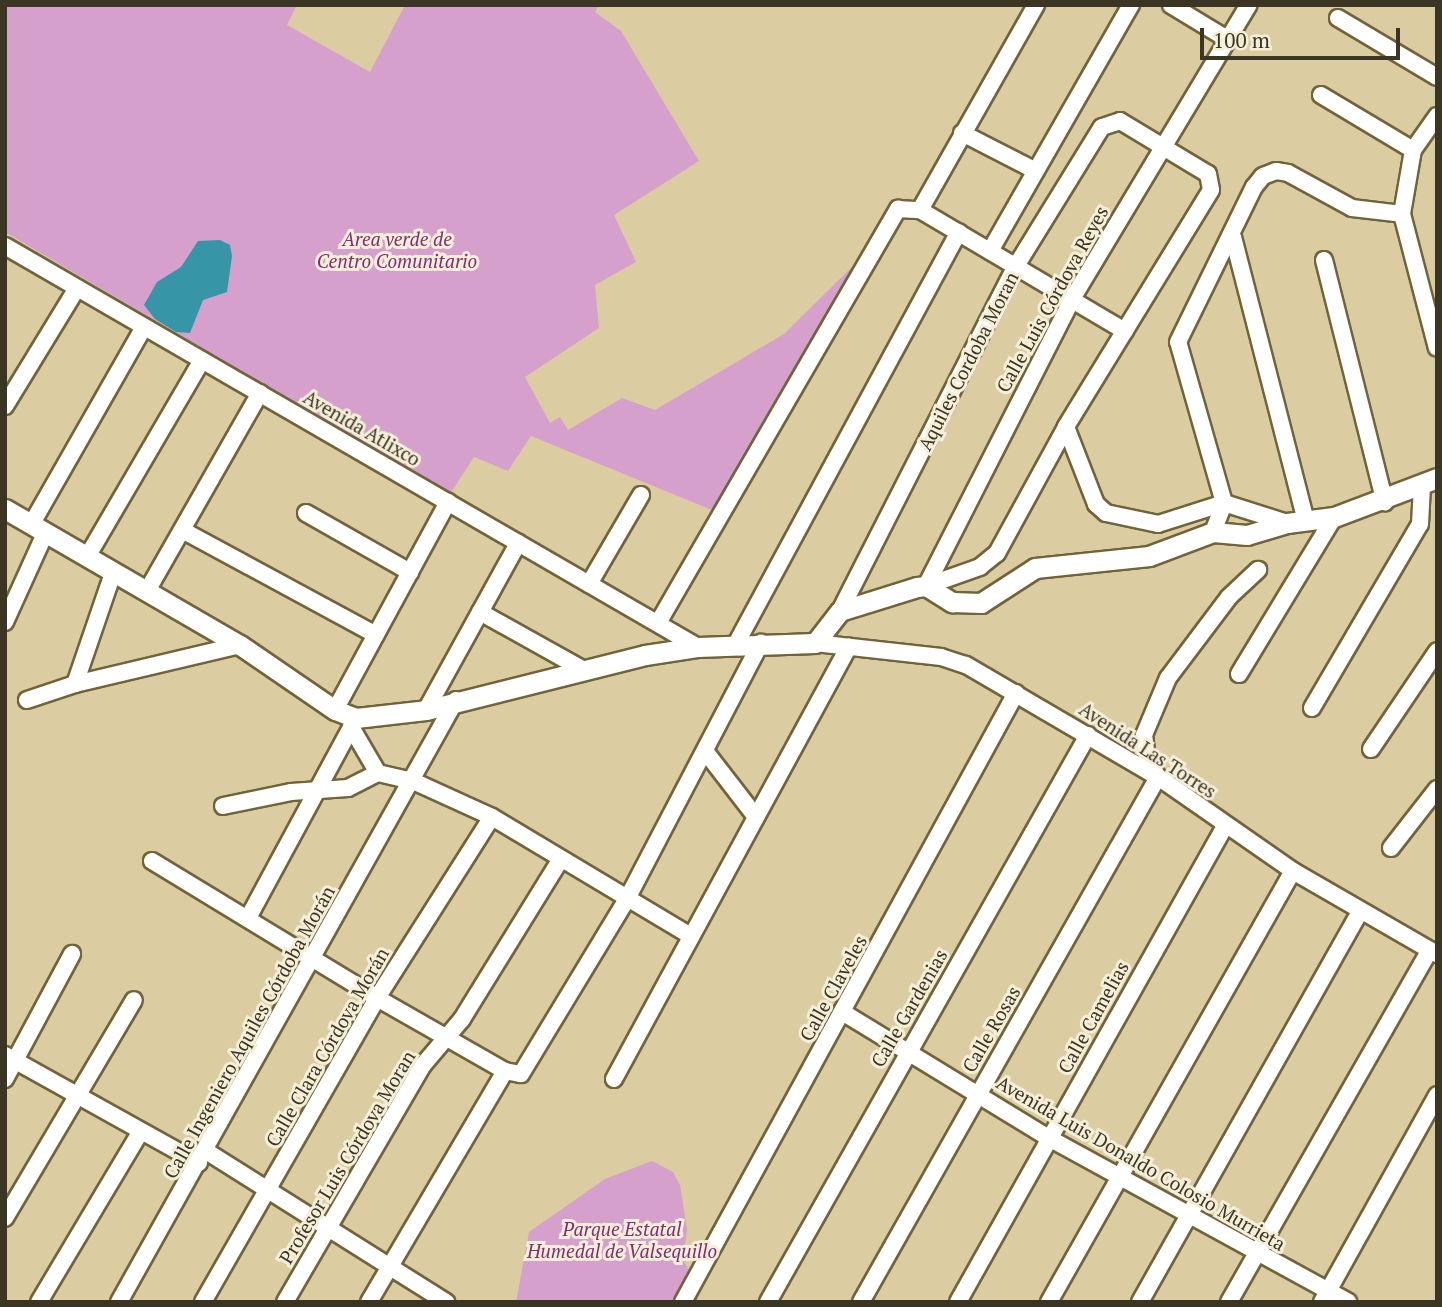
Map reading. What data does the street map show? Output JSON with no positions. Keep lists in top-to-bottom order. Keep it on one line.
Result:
{"streets":{"street":["Calle Luis Córdova Reyes","Aquiles Cordoba Moran","Avenida Atlixco","Avenida Las Torres","Calle Claveles","Calle Gardenias","Calle Camelias","Calle Rosas","Calle Ingeniero Aquiles Córdoba Morán","Calle Clara Córdova Morán","Profesor Luis Córdova Moran","Avenida Luis Donaldo Colosio Murrieta"]},"crossings":[["Calle Luis Córdova Reyes","Aquiles Cordoba Moran"],["Aquiles Cordoba Moran","Avenida Las Torres"],["Avenida Las Torres","Calle Claveles"],["Avenida Las Torres","Calle Gardenias"],["Avenida Las Torres","Calle Camelias"],["Avenida Las Torres","Calle Rosas"],["Calle Claveles","Avenida Luis Donaldo Colosio Murrieta"],["Calle Gardenias","Avenida Luis Donaldo Colosio Murrieta"],["Calle Camelias","Avenida Luis Donaldo Colosio Murrieta"],["Calle Rosas","Avenida Luis Donaldo Colosio Murrieta"]],"parks":["Area verde de Centro Comunitario","Parque Estatal Humedal de Valsequillo"],"scale_bar":"100 m"}
